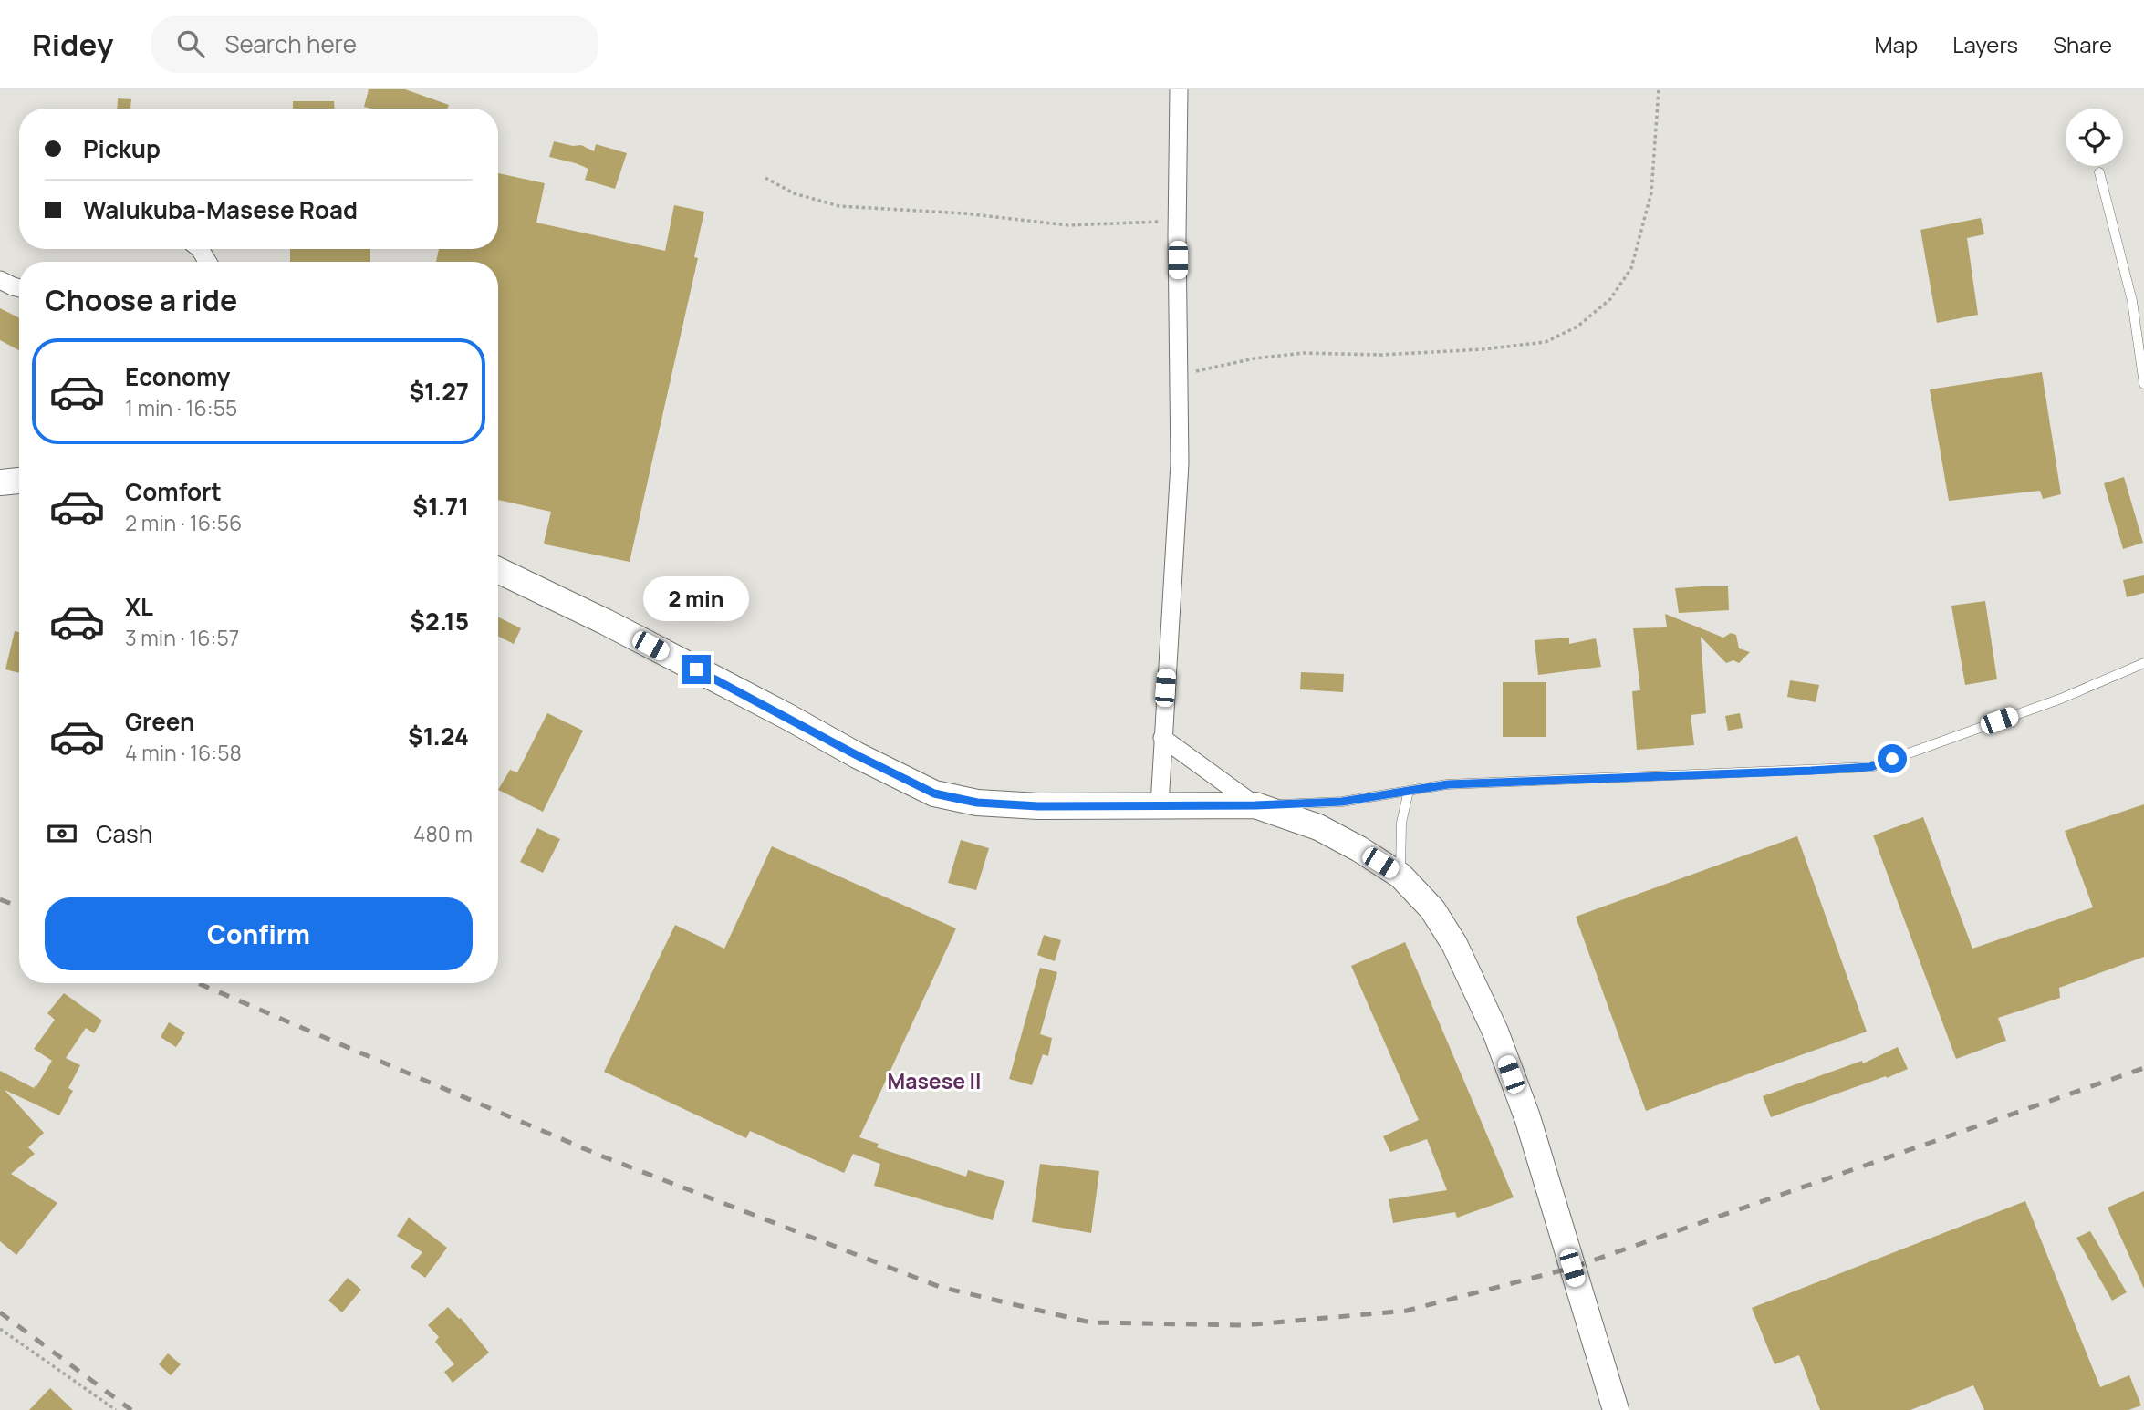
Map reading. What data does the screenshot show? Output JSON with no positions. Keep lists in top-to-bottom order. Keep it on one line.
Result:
{"districts":["Masese II"],"page":{"header":"Ridey","search":"Search here","nav":["Map","Layers","Share"],"banner":["Pickup","Walukuba-Masese Road"],"heading":"Choose a ride","list":[{"name":"Economy","note":"1 min · 16:55","value":"$1.27"},{"name":"Comfort","note":"2 min · 16:56","value":"$1.71"},{"name":"XL","note":"3 min · 16:57","value":"$2.15"},{"name":"Green","note":"4 min · 16:58","value":"$1.24"}],"bubble":"2 min","pay":["Cash","480 m"],"buttons":"Confirm"}}
